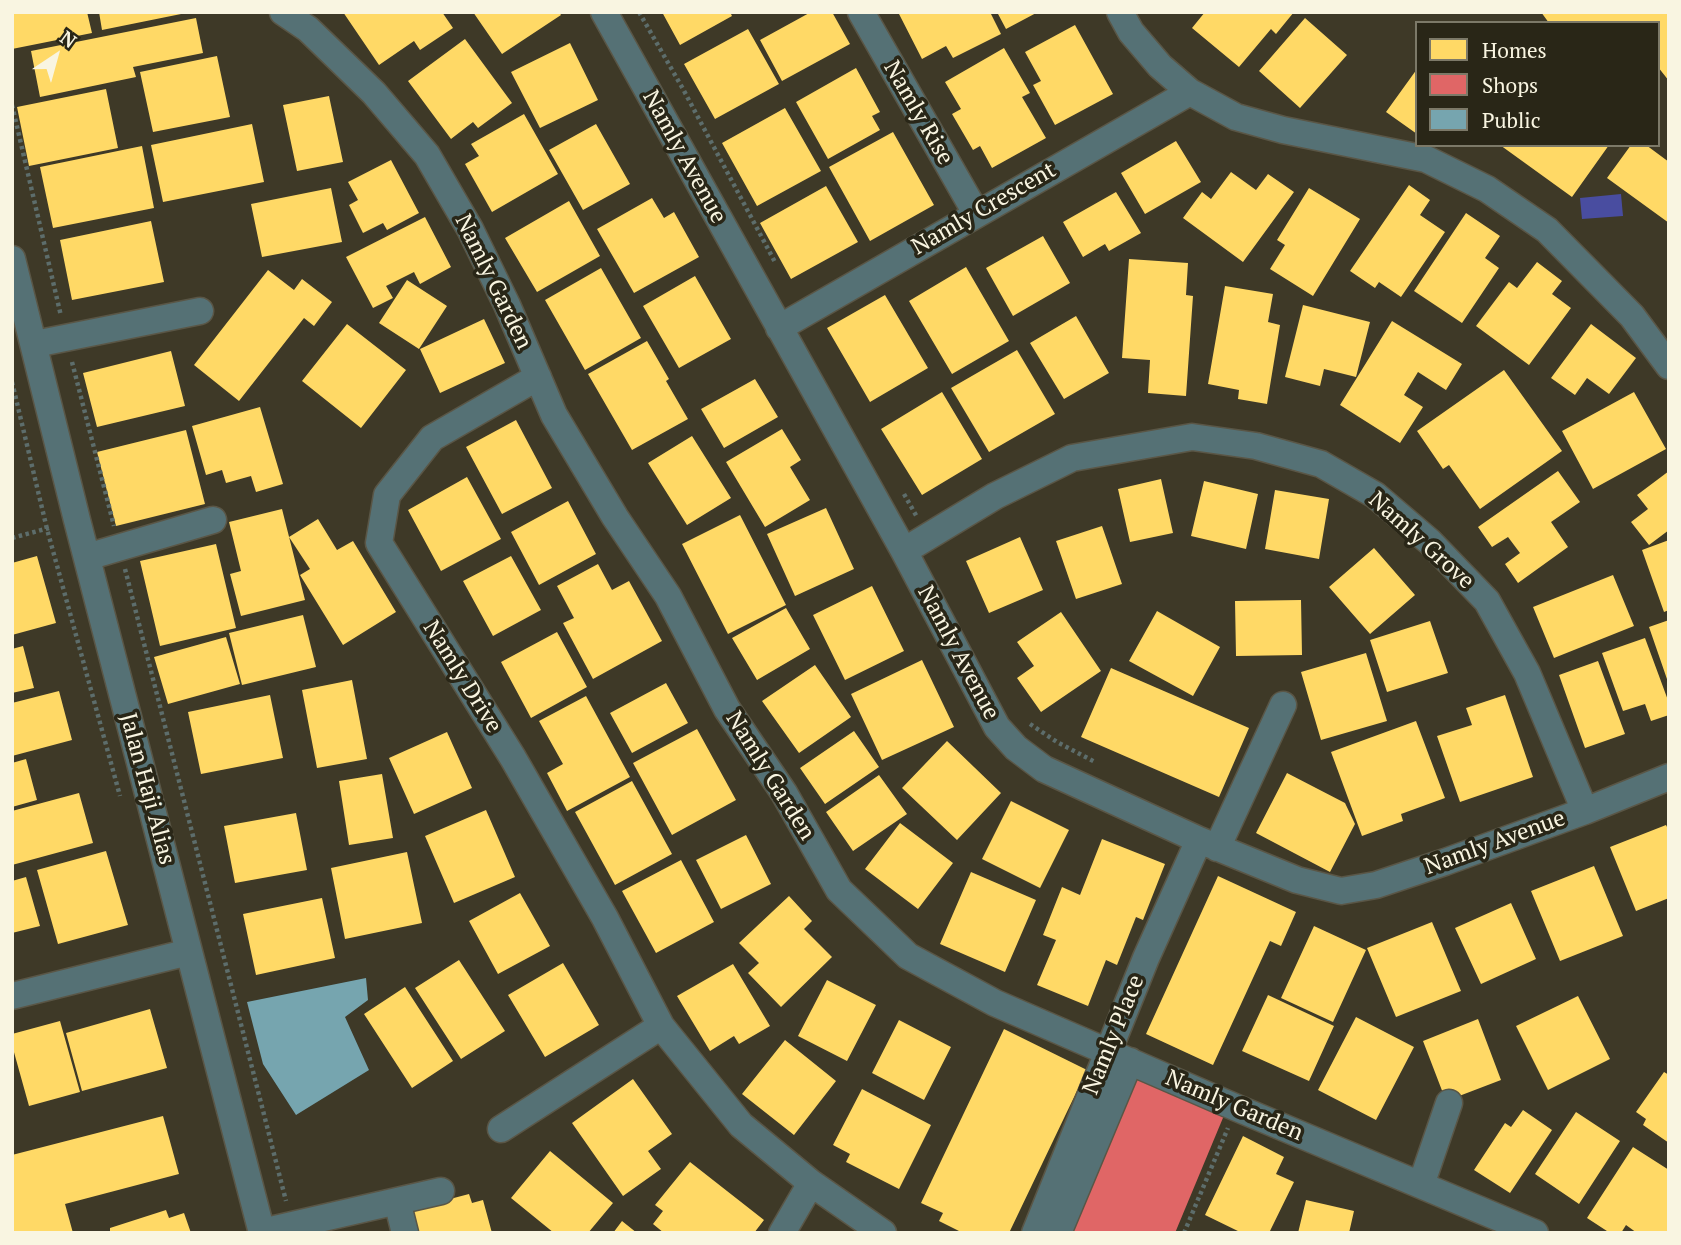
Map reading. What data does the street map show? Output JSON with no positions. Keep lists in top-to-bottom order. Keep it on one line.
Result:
{"streets":{"street":["Namly Rise","Namly Avenue","Namly Crescent","Namly Garden","Namly Grove","Namly Drive","Jalan Haji Alias","Namly Place"]},"crossings":[["Namly Rise","Namly Crescent"],["Namly Avenue","Namly Crescent"],["Namly Avenue","Namly Grove"],["Namly Avenue","Namly Place"],["Namly Garden","Namly Drive"],["Namly Garden","Namly Place"]],"legend":["Homes","Shops","Public"],"north":"top right"}
